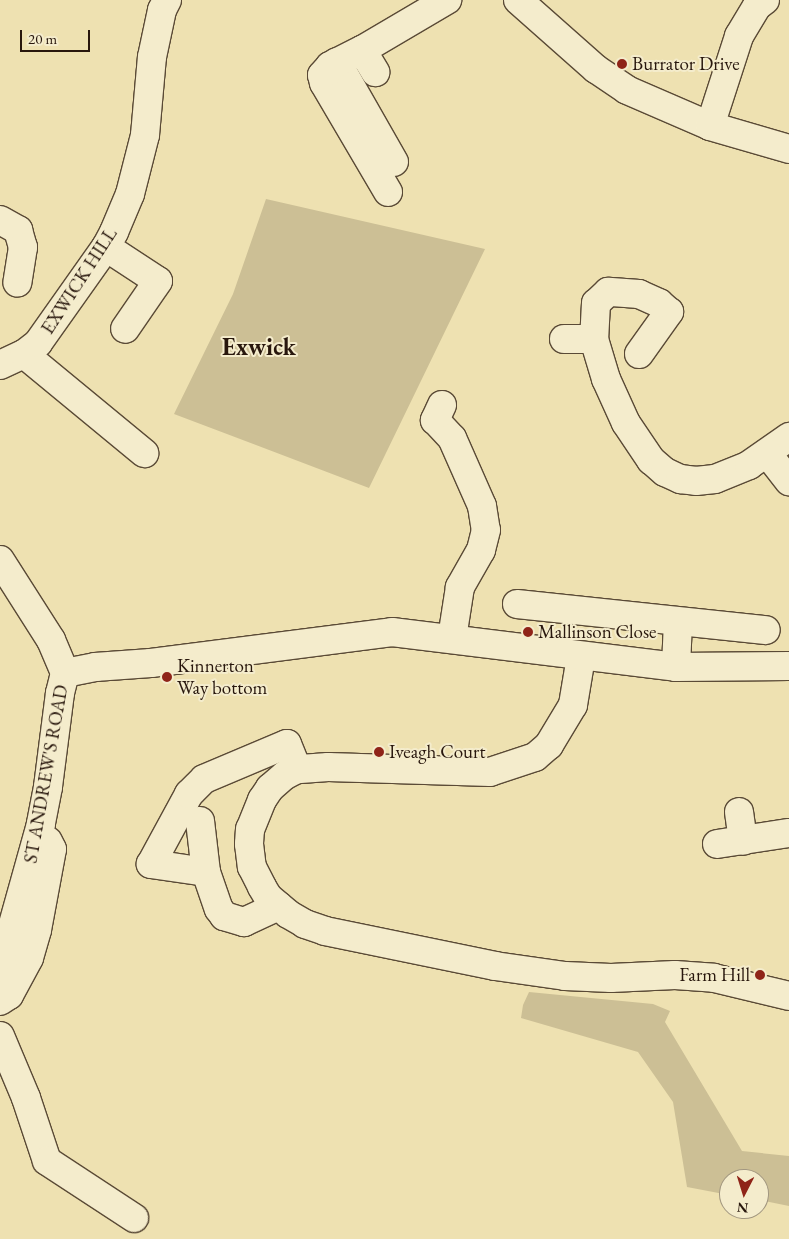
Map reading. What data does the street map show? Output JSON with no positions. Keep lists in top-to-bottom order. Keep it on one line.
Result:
{"streets":{"street":["EXWICK HILL","ST ANDREW'S ROAD"]},"districts":["Exwick"],"places":["Burrator Drive","Mallinson Close","Kinnerton Way bottom","Iveagh Court","Farm Hill"],"scale_bar":"20 m","north":"bottom"}
